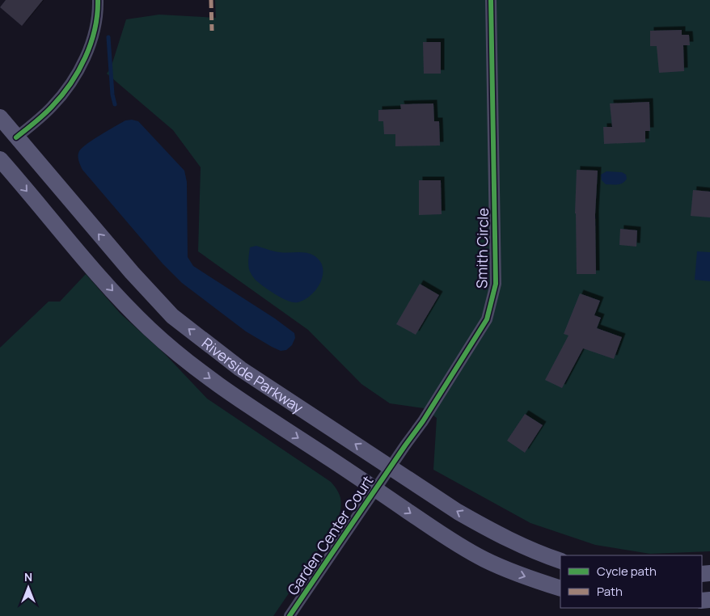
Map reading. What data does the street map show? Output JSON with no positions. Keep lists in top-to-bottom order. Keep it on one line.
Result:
{"streets":{"main road":["Riverside Parkway"],"street":["Smith Circle","Garden Center Court"]},"crossings":[["Smith Circle","Riverside Parkway"],["Smith Circle","Garden Center Court"],["Riverside Parkway","Garden Center Court"]],"legend":["Cycle path","Path"],"north":"top"}
